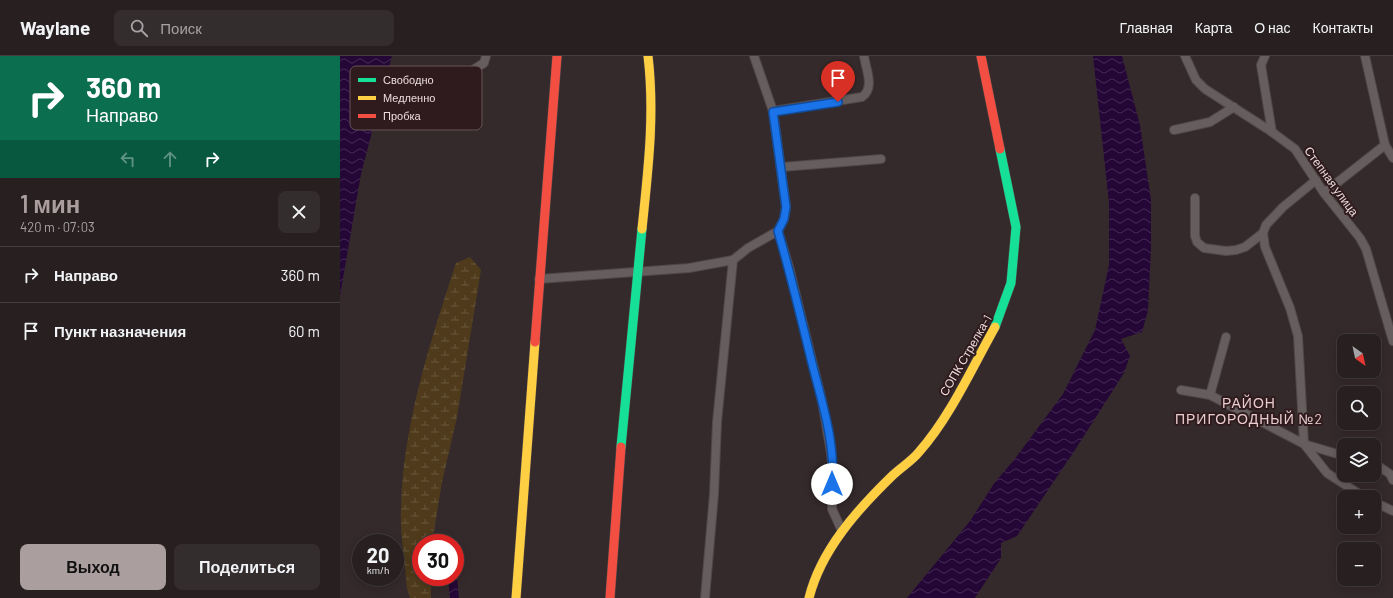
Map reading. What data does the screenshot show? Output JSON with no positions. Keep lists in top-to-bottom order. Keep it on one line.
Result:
{"streets":{"street":["Степная улица","СОПК Стрелка-1"]},"districts":["РАЙОН ПРИГОРОДНЫЙ №2"],"legend":["Свободно","Медленно","Пробка"],"north":"bottom right","page":{"header":"Waylane","search":"Поиск","nav":["Главная","Карта","О нас","Контакты"],"turn":["360 m","Направо"],"heading":["1 мин","420 m · 07:03"],"list":[{"name":"Направо","value":"360 m"},{"name":"Пункт назначения","value":"60 m"}],"map_buttons":["+","−"],"speed":"20 km/h","limit":"30","buttons":["Выход","Поделиться"]}}
